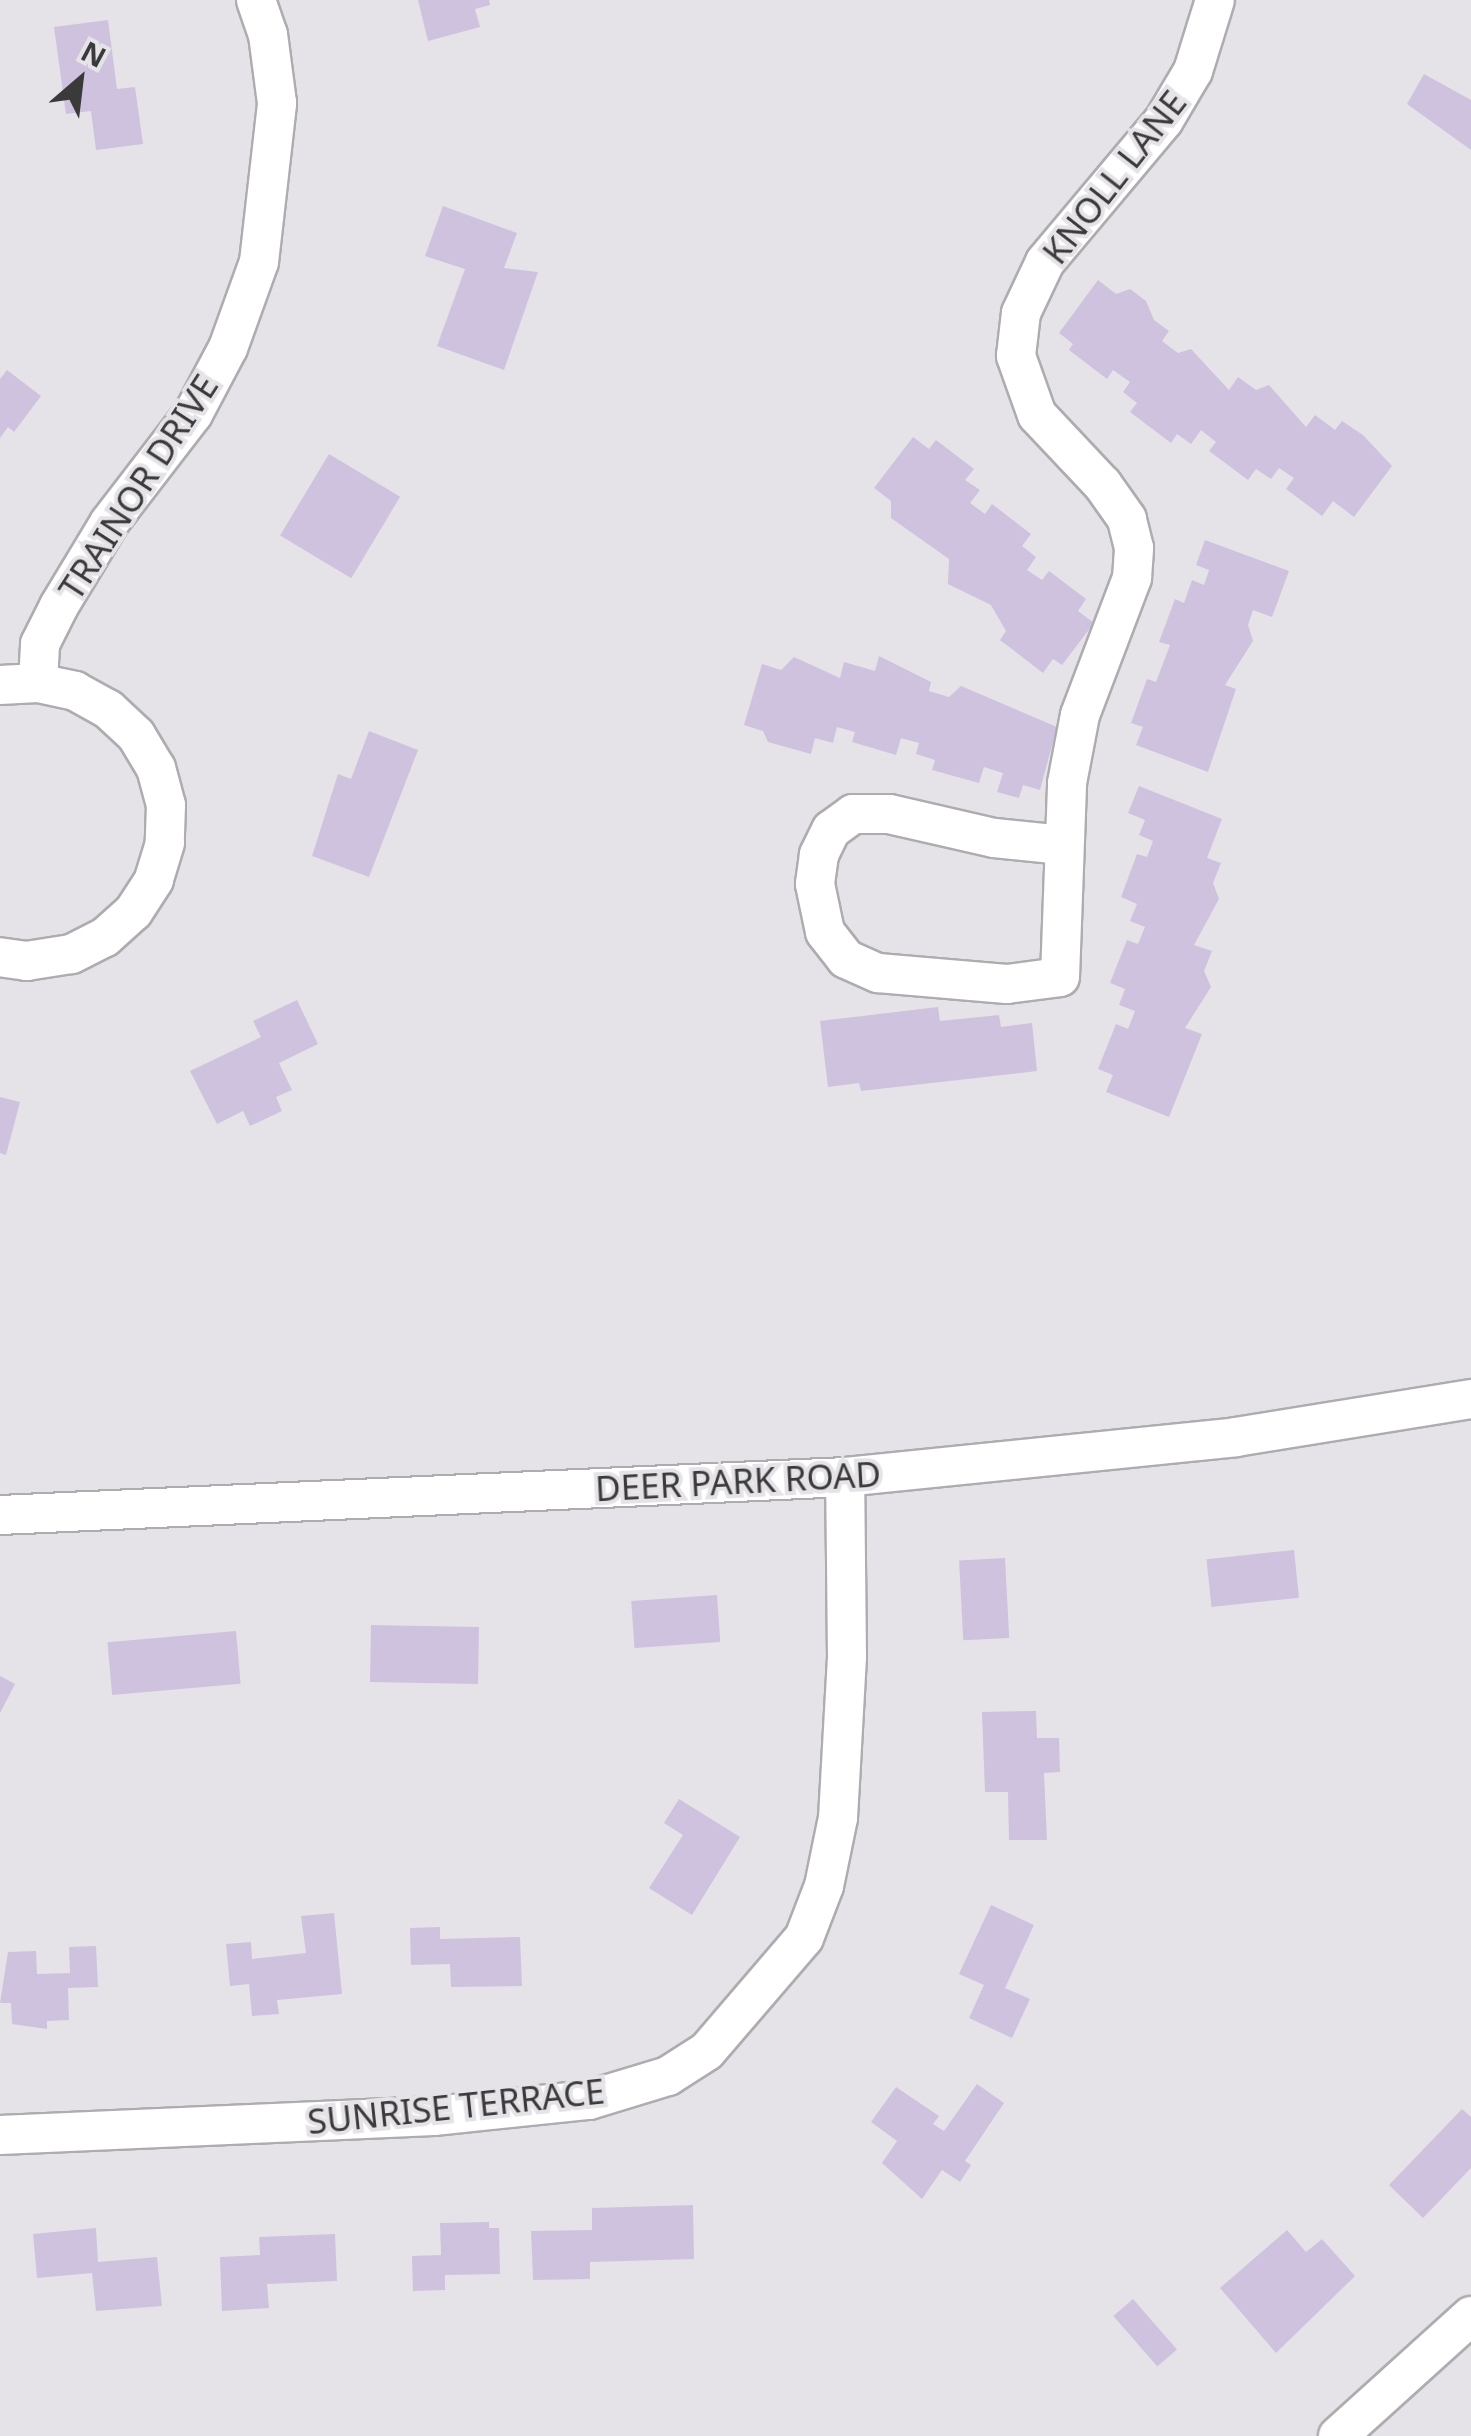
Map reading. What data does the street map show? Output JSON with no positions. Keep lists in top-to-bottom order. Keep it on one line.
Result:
{"streets":{"street":["KNOLL LANE","TRAINOR DRIVE","DEER PARK ROAD","SUNRISE TERRACE"]},"crossings":[["DEER PARK ROAD","SUNRISE TERRACE"]],"north":"top right"}
